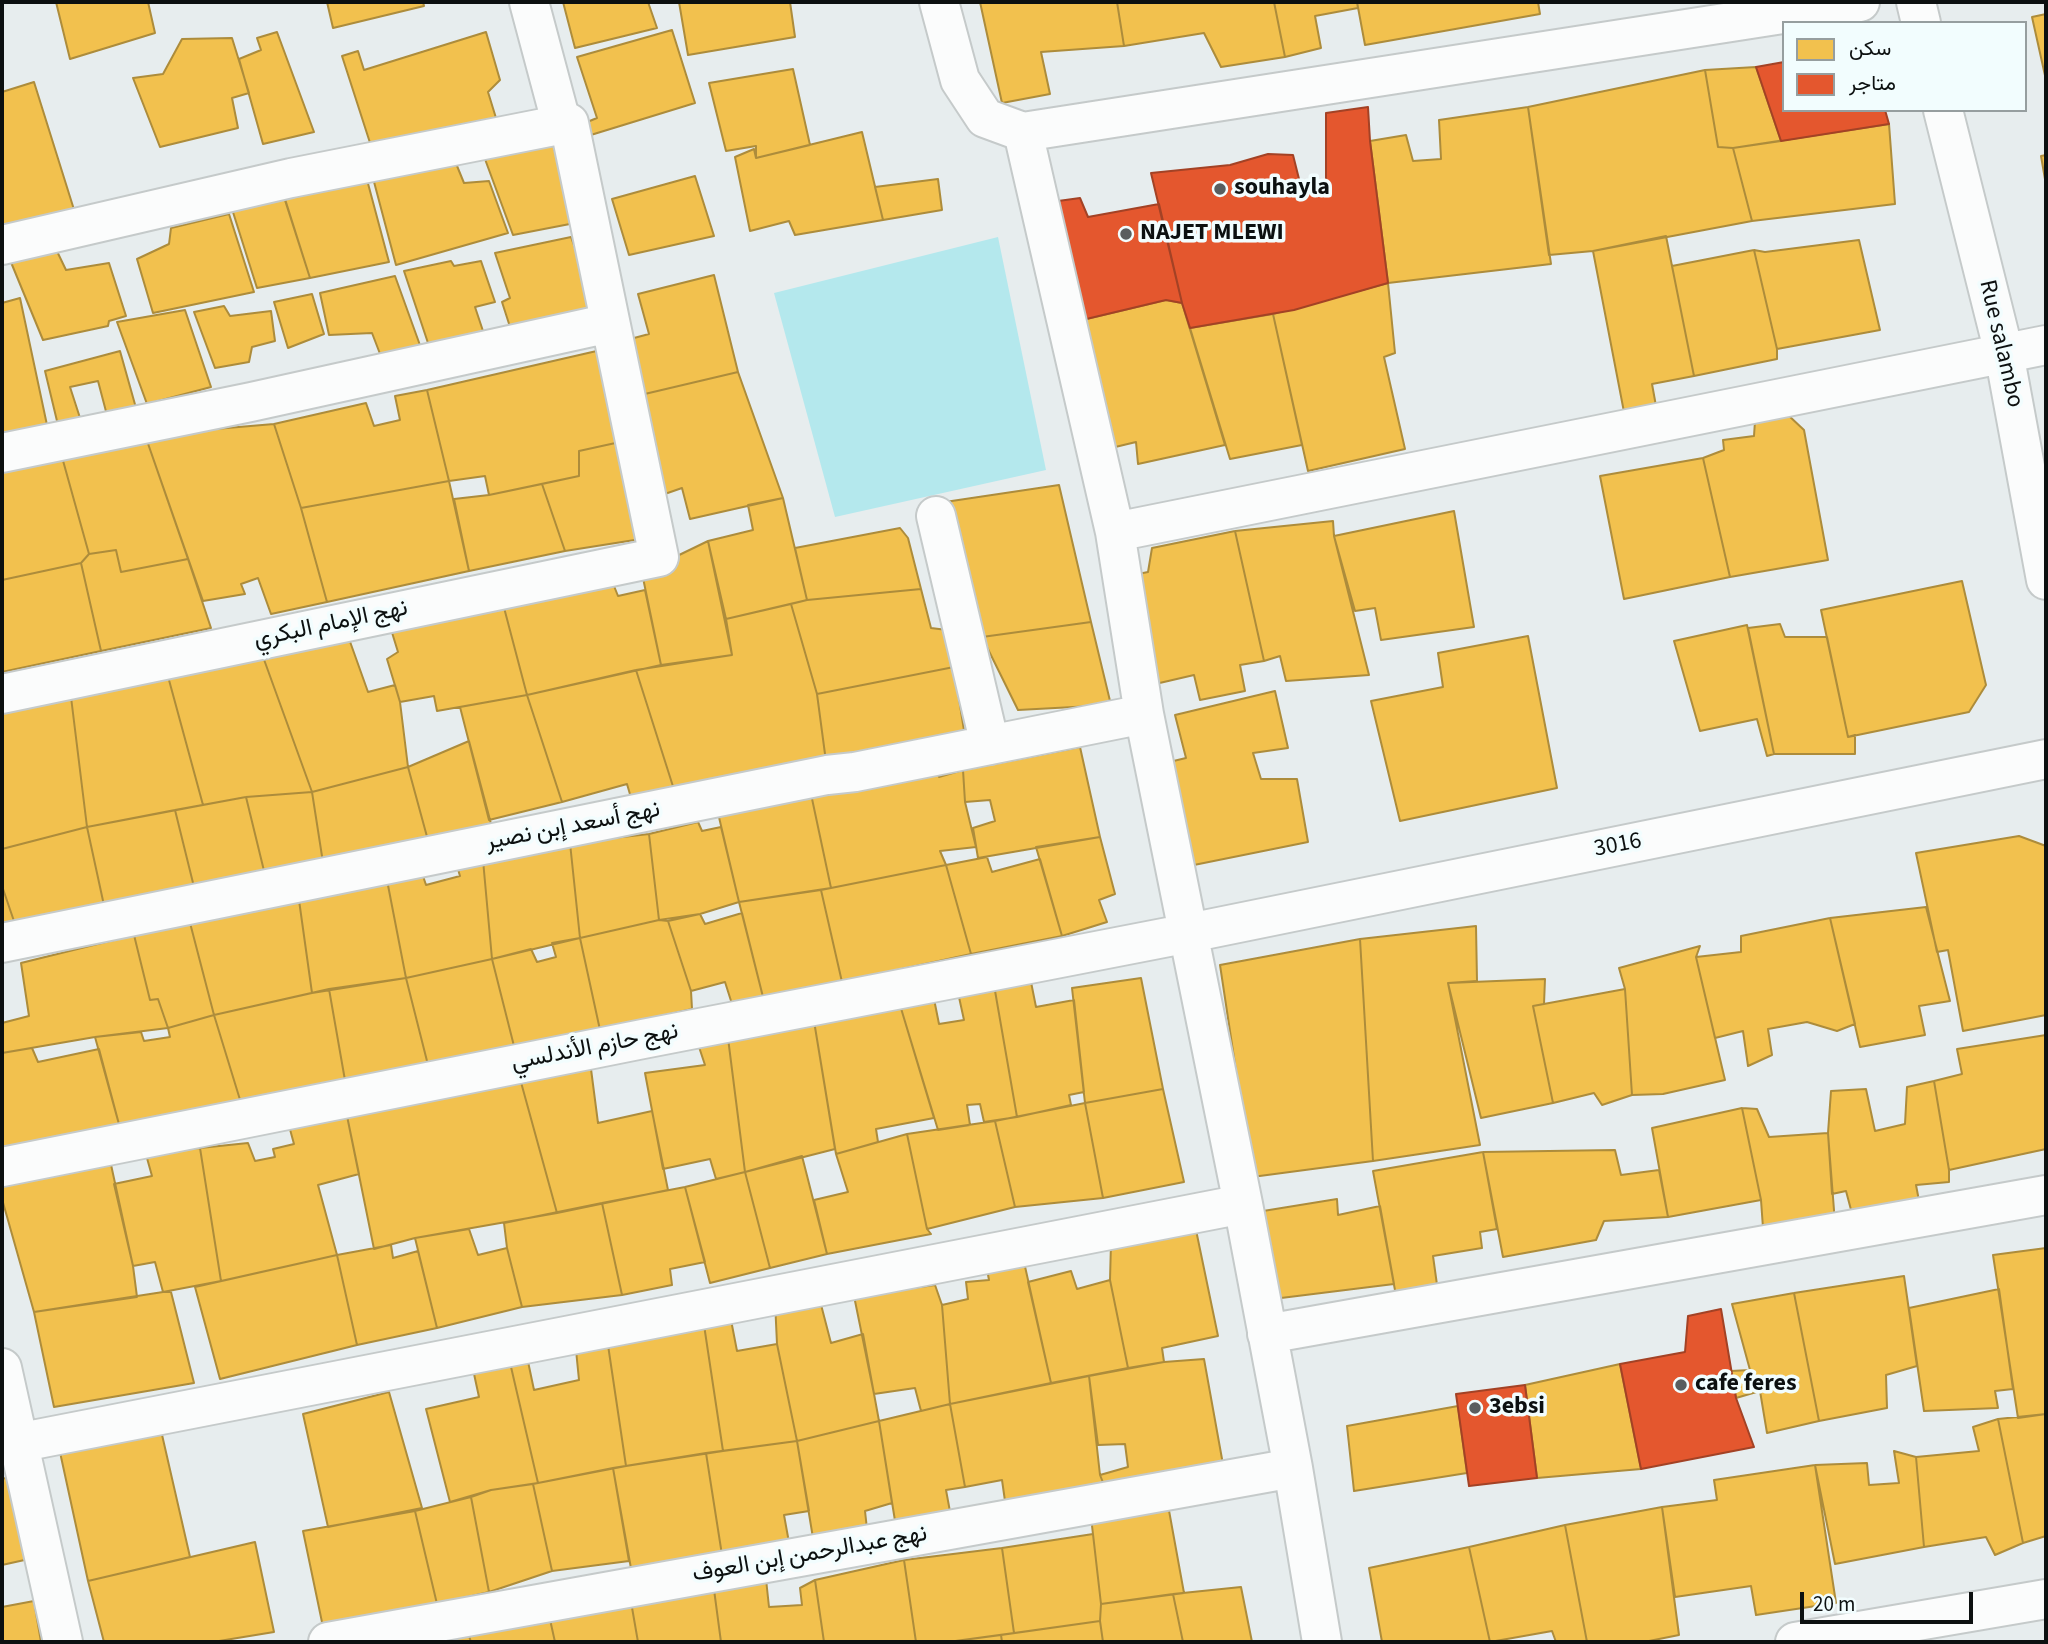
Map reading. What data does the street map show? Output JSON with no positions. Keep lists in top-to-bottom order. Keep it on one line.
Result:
{"streets":{"street":["Rue salambo","نهج الإمام البكري","نهج أسعد إبن نصير","3016","نهج حازم الأندلسي","نهج عبدالرحمن إبن العوف"]},"crossings":[["3016","نهج حازم الأندلسي"]],"places":["souhayla","NAJET MLEWI","cafe feres","3ebsi"],"legend":["سكن","متاجر"],"scale_bar":"20 m"}
